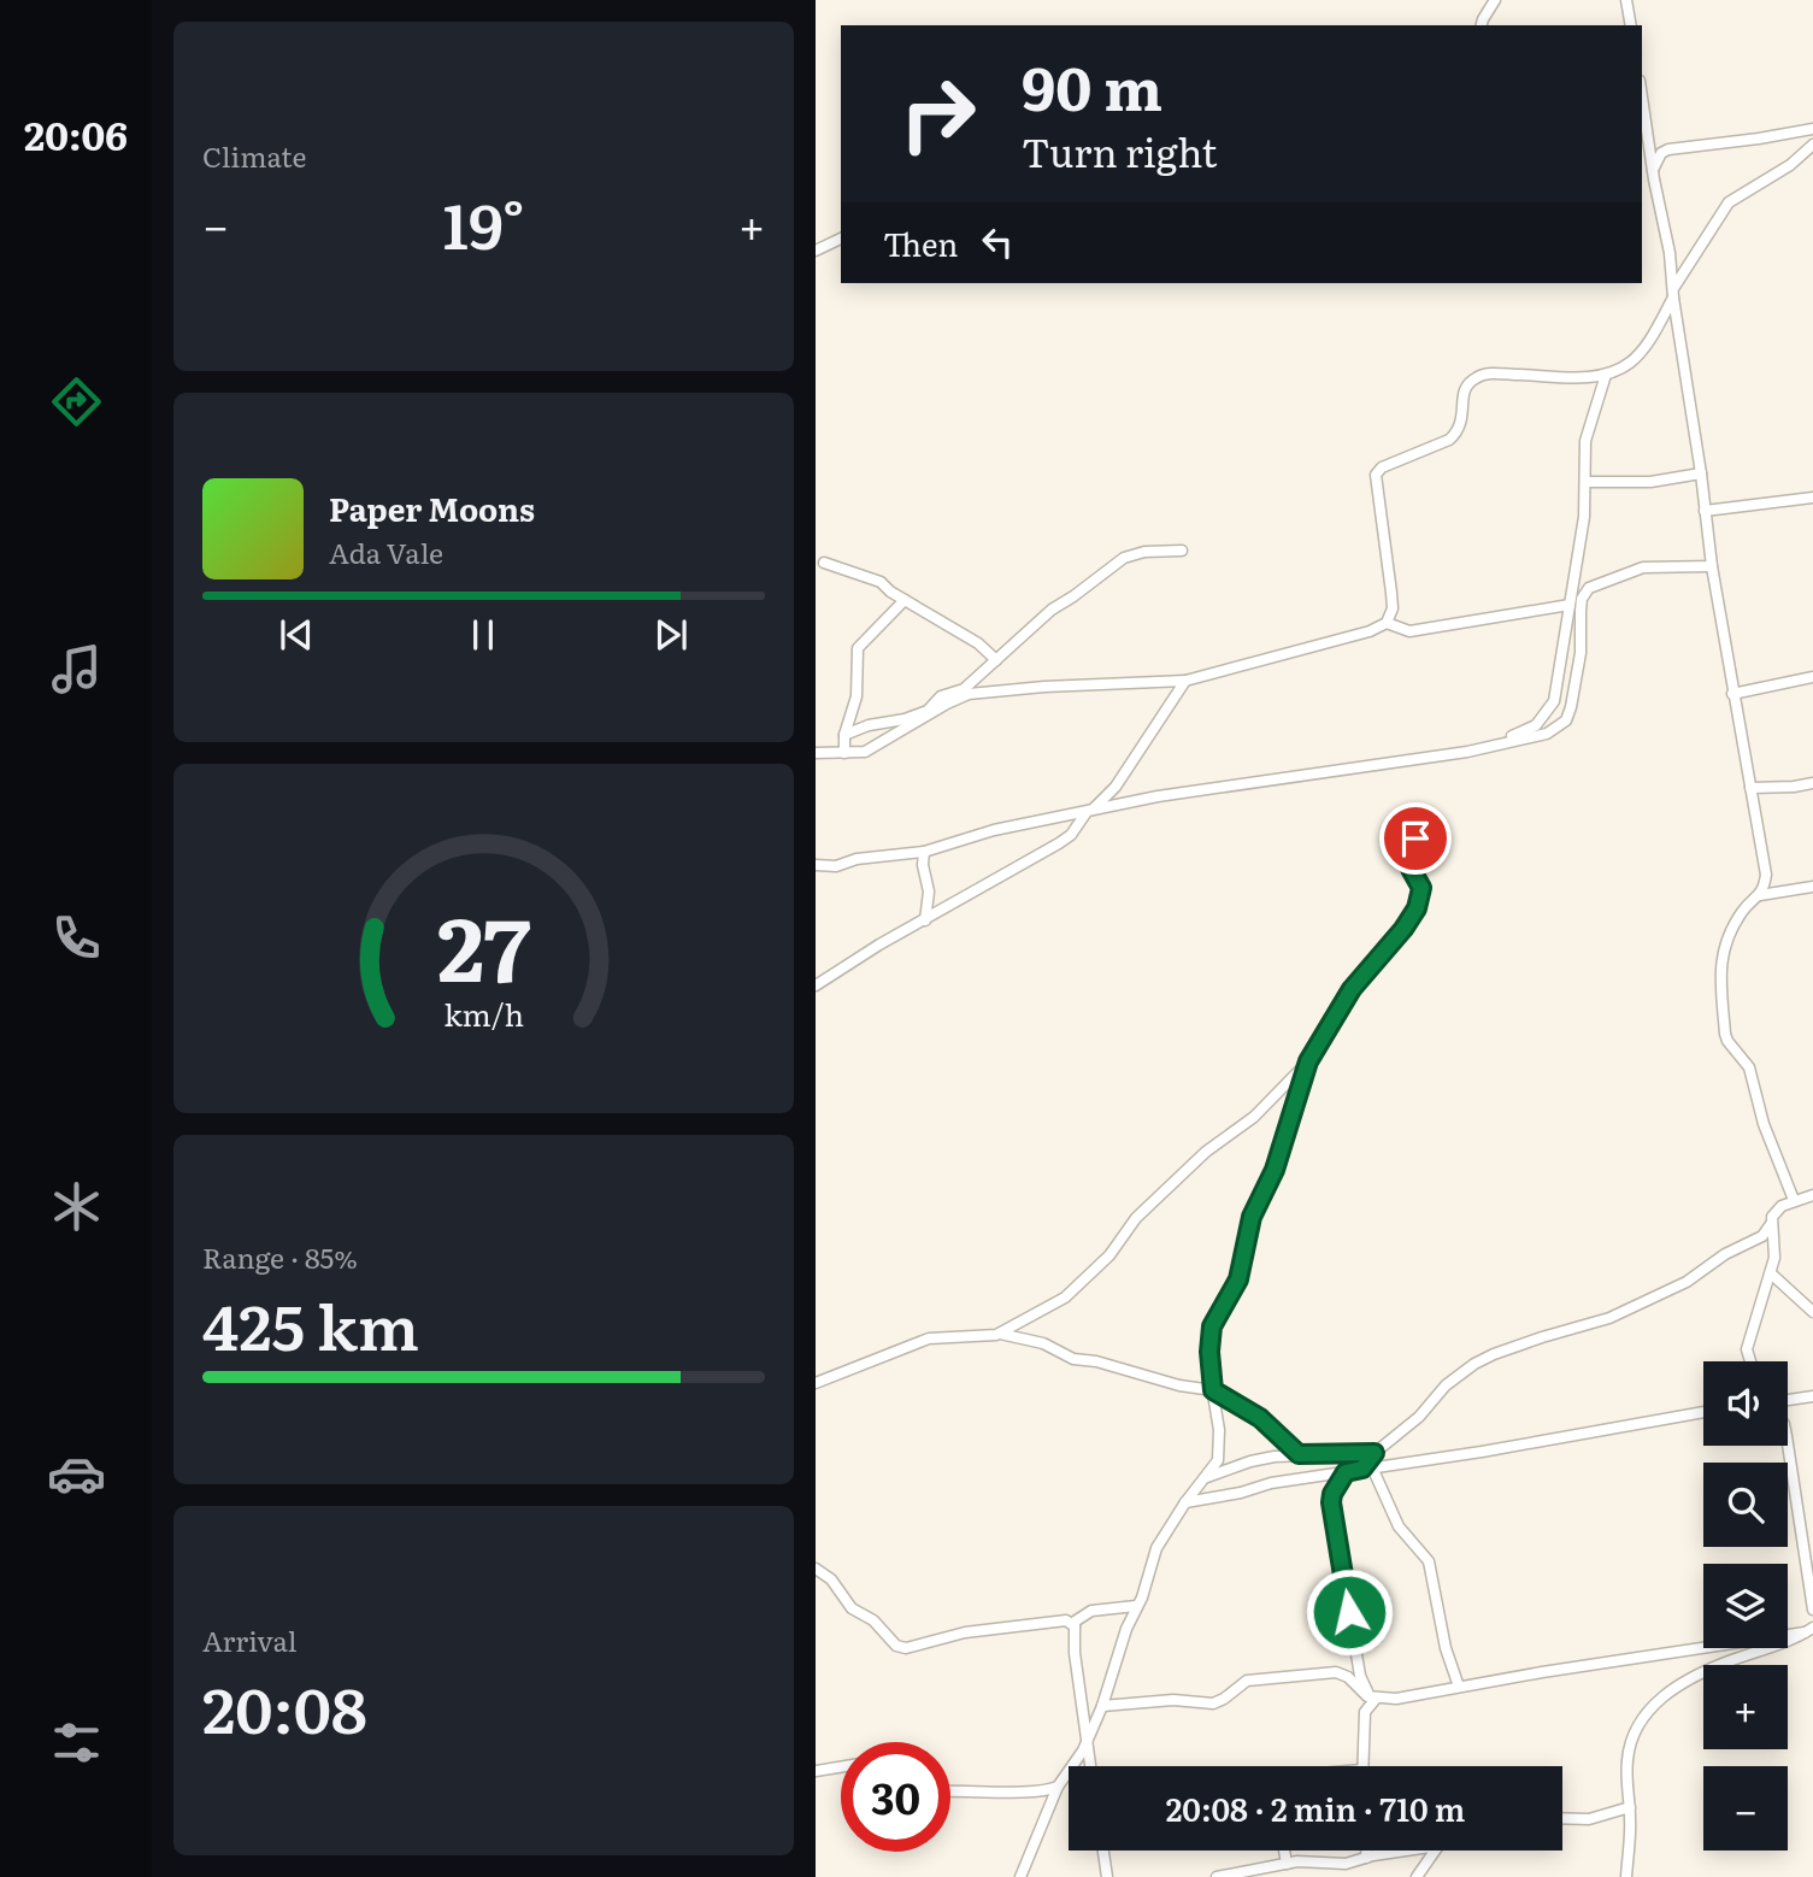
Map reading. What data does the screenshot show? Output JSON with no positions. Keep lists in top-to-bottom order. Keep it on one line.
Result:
{"page":{"tabs":"20:06","tile":["Climate",["Range · 85%","425 km"],["Arrival","20:08"]],"turn":["90 m","Turn right"],"heat":["−","19°","+"],"then":"Then","song":["Paper Moons","Ada Vale"],"map_buttons":["+","−"],"limit":"30","trip":"20:08 · 2 min · 710 m","gauge":["27","km/h"]}}
